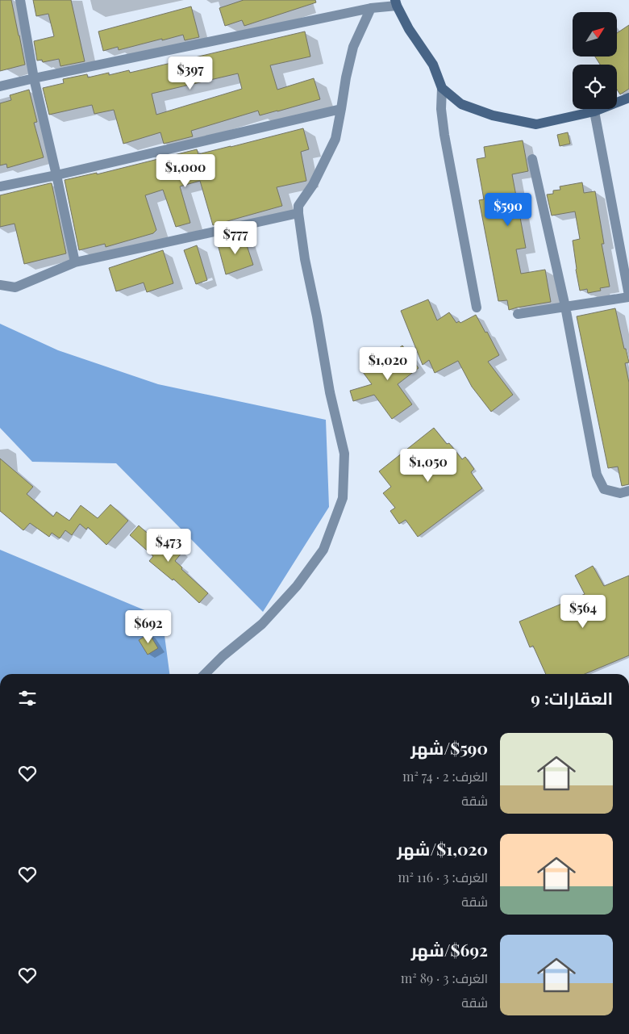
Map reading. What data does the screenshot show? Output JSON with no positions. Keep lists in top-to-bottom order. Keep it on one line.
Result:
{"north":"top right","page":{"price":["$397","$1,000","$590","$777","$1,020","$1,050","$473","$564","$692"],"heading":"العقارات: 9","list":[{"name":"$590/شهر","note":"الغرف: 2 · 74 m² · شقة"},{"name":"$1,020/شهر","note":"الغرف: 3 · 116 m² · شقة"},{"name":"$692/شهر","note":"الغرف: 3 · 89 m² · شقة"}]}}
